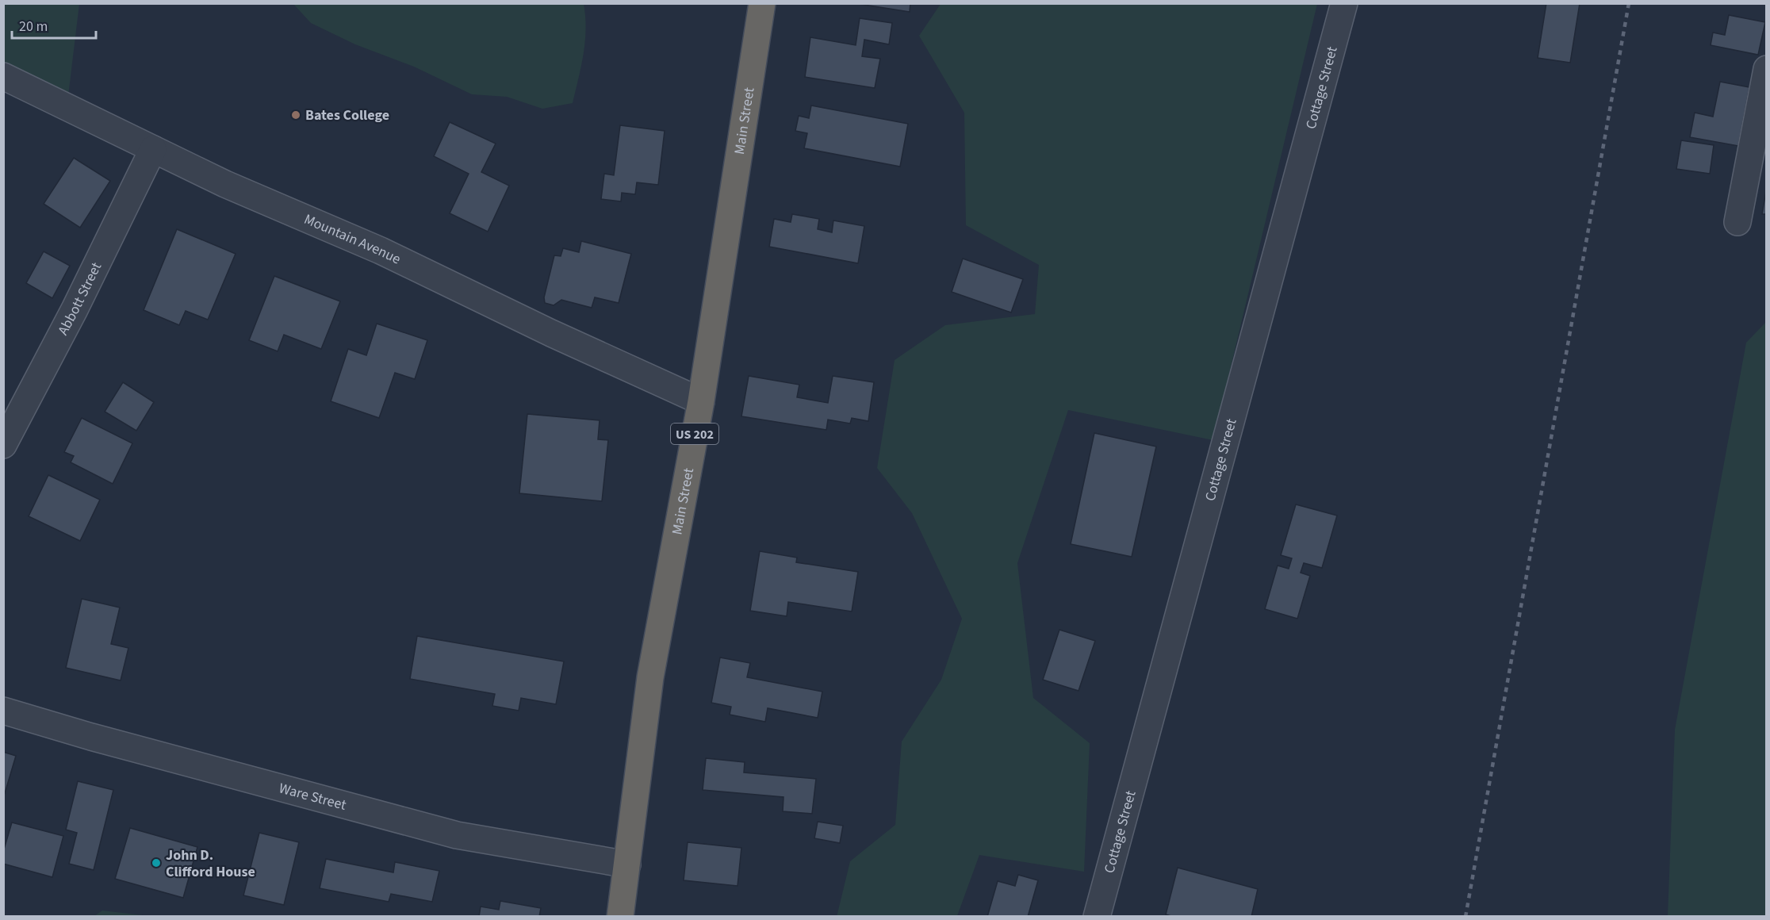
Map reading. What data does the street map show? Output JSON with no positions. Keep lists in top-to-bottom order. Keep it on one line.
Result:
{"streets":{"highway":["Main Street","US 202"],"street":["Cottage Street","Mountain Avenue","Abbott Street","Ware Street"]},"crossings":[["Main Street","Mountain Avenue"],["Main Street","Ware Street"],["Mountain Avenue","Abbott Street"]],"places":["Bates College","John D. Clifford House"],"scale_bar":"20 m"}
